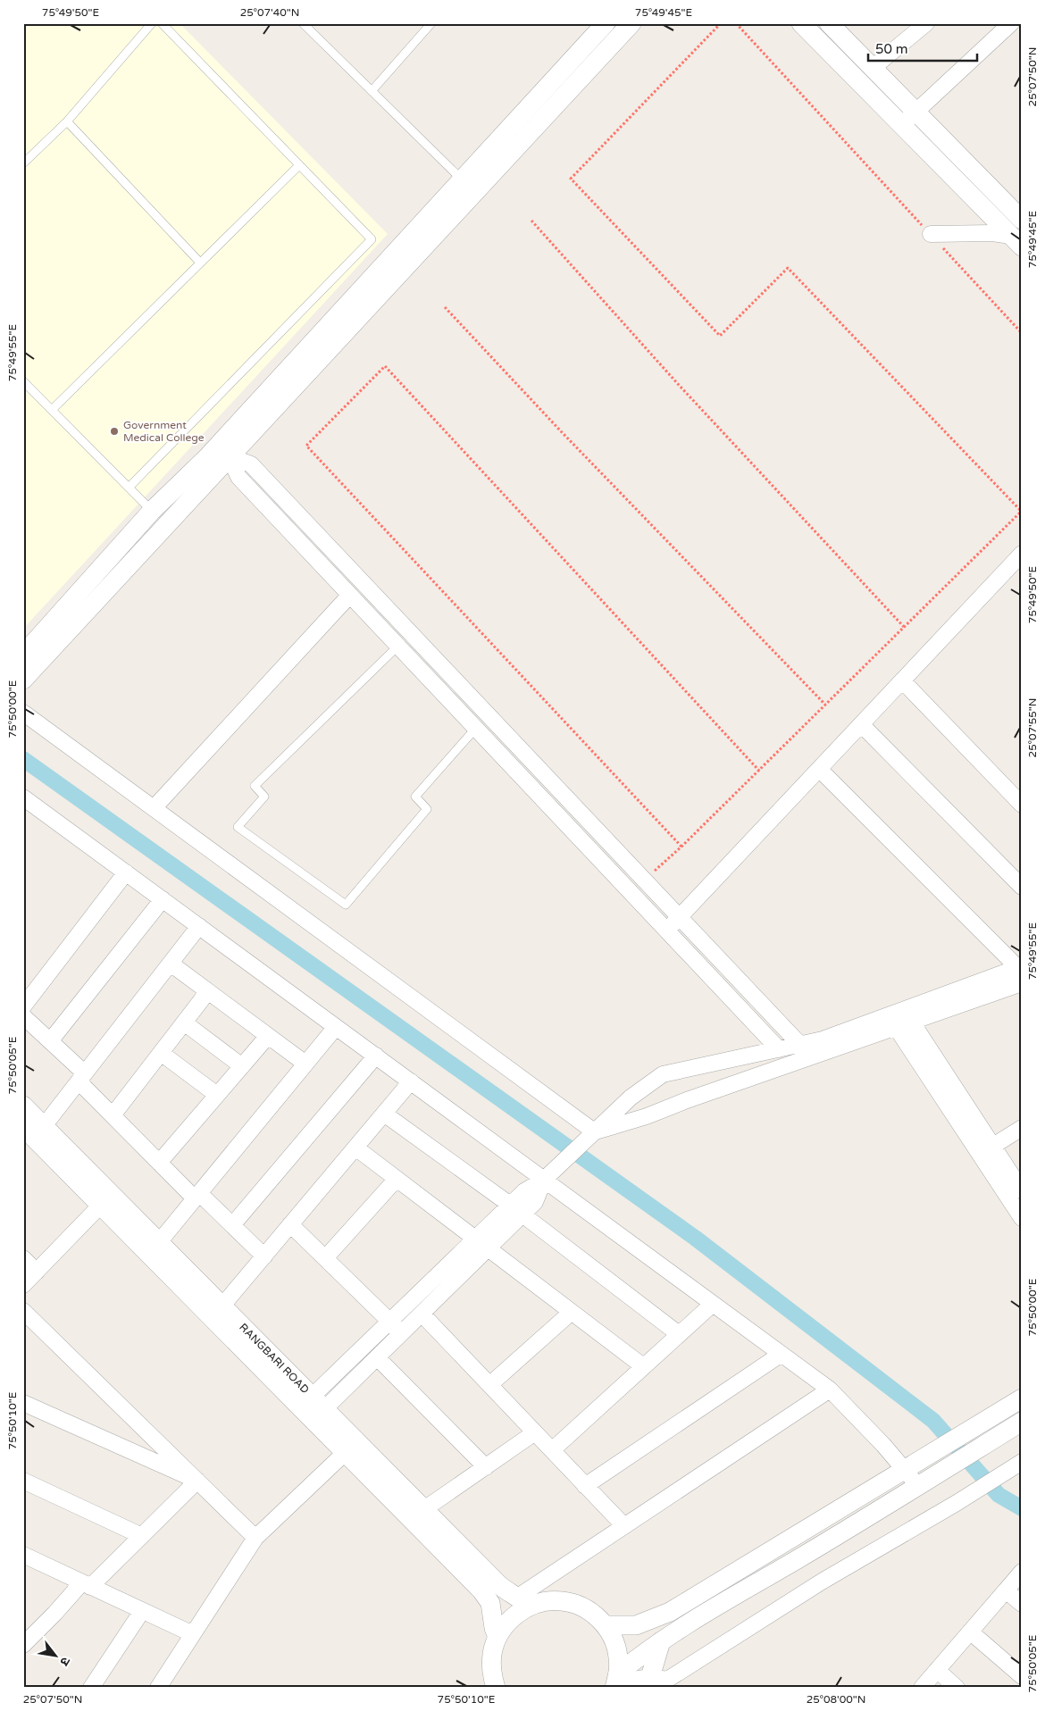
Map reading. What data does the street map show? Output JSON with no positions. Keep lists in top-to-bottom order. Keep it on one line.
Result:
{"streets":{"street":["RANGBARI ROAD"]},"places":["Government Medical College"],"scale_bar":"50 m","north":"bottom right","coordinates":["75°49'50\"E","25°07'40\"N","75°49'45\"E","25°07'50\"N","75°49'55\"E","75°50'00\"E","25°07'55\"N","75°50'05\"E","75°50'10\"E","25°08'00\"N"]}
